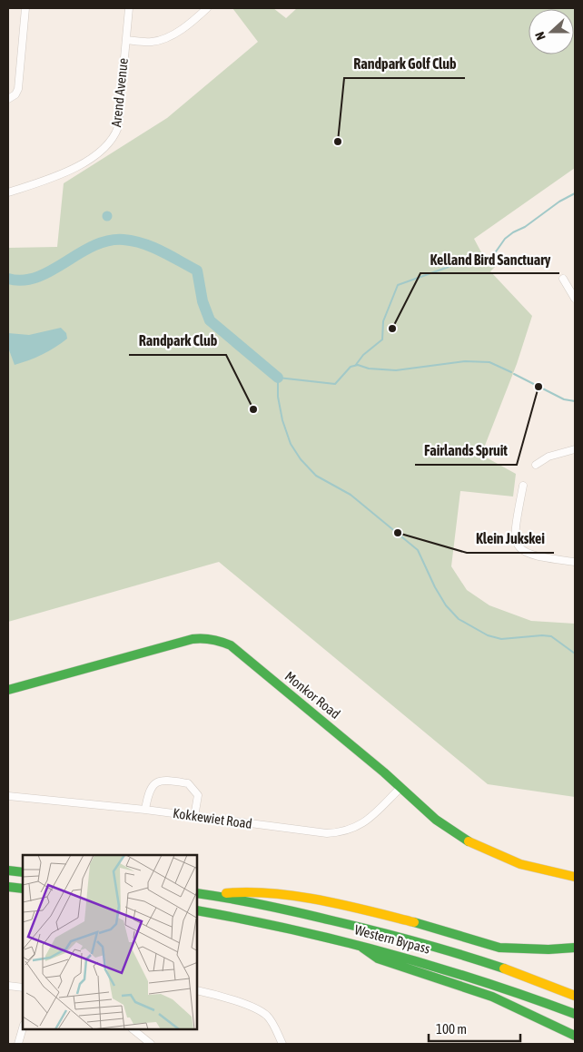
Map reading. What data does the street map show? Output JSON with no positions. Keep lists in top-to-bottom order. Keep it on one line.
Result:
{"streets":{"main road":["Monkor Road","Western Bypass"],"street":["Arend Avenue","Kokkewiet Road"]},"crossings":[["Monkor Road","Kokkewiet Road"]],"places":["Randpark Golf Club","Kelland Bird Sanctuary","Fairlands Spruit","Randpark Club","Klein Jukskei"],"scale_bar":"100 m","north":"left"}
